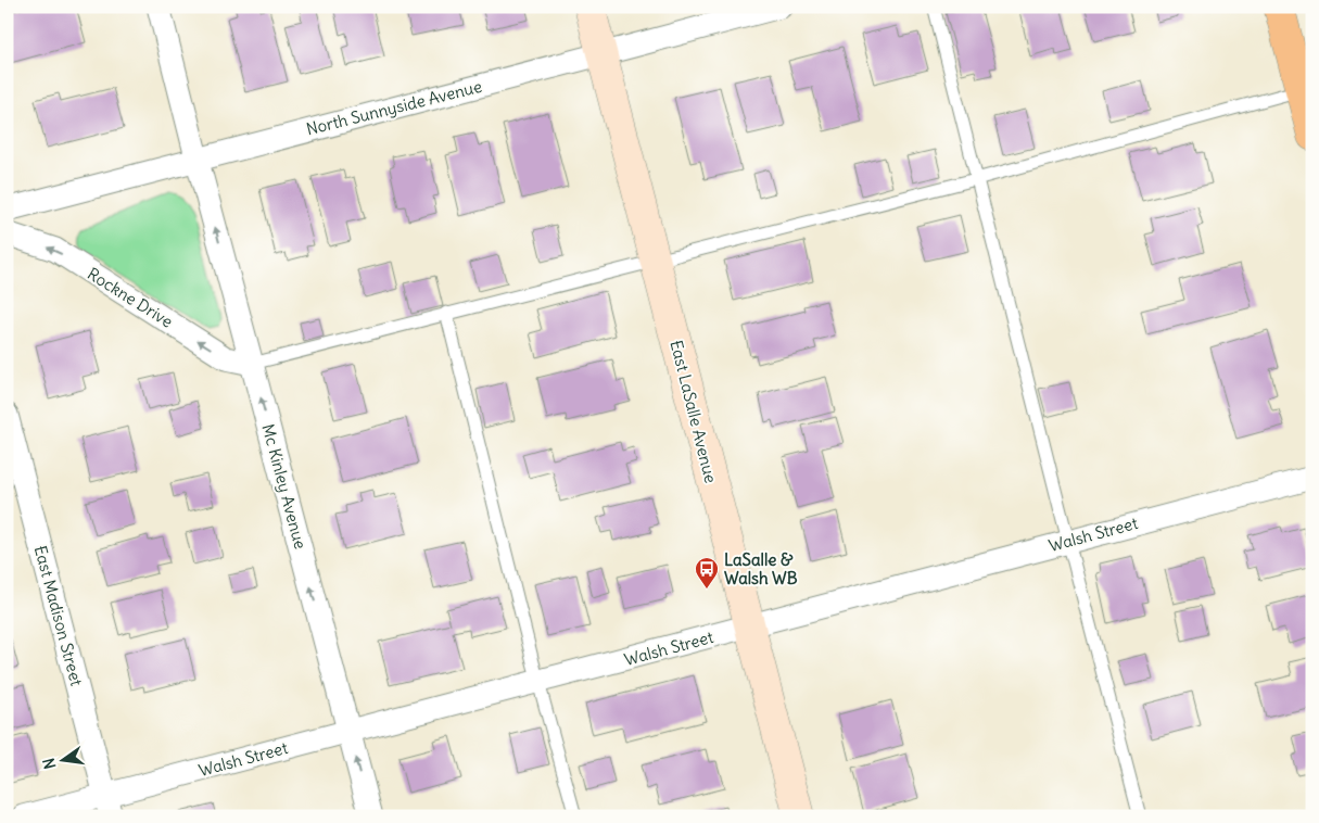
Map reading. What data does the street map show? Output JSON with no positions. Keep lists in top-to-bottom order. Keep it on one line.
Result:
{"streets":{"street":["North Sunnyside Avenue","Rockne Drive","East LaSalle Avenue","Mc Kinley Avenue","Walsh Street","East Madison Street"]},"crossings":[["North Sunnyside Avenue","East LaSalle Avenue"],["North Sunnyside Avenue","Mc Kinley Avenue"],["Rockne Drive","Mc Kinley Avenue"],["East LaSalle Avenue","Walsh Street"],["Mc Kinley Avenue","Walsh Street"],["Walsh Street","East Madison Street"]],"one_way":["Rockne Drive","Mc Kinley Avenue"],"places":{"bus stop":["LaSalle & Walsh WB"]},"north":"left"}
